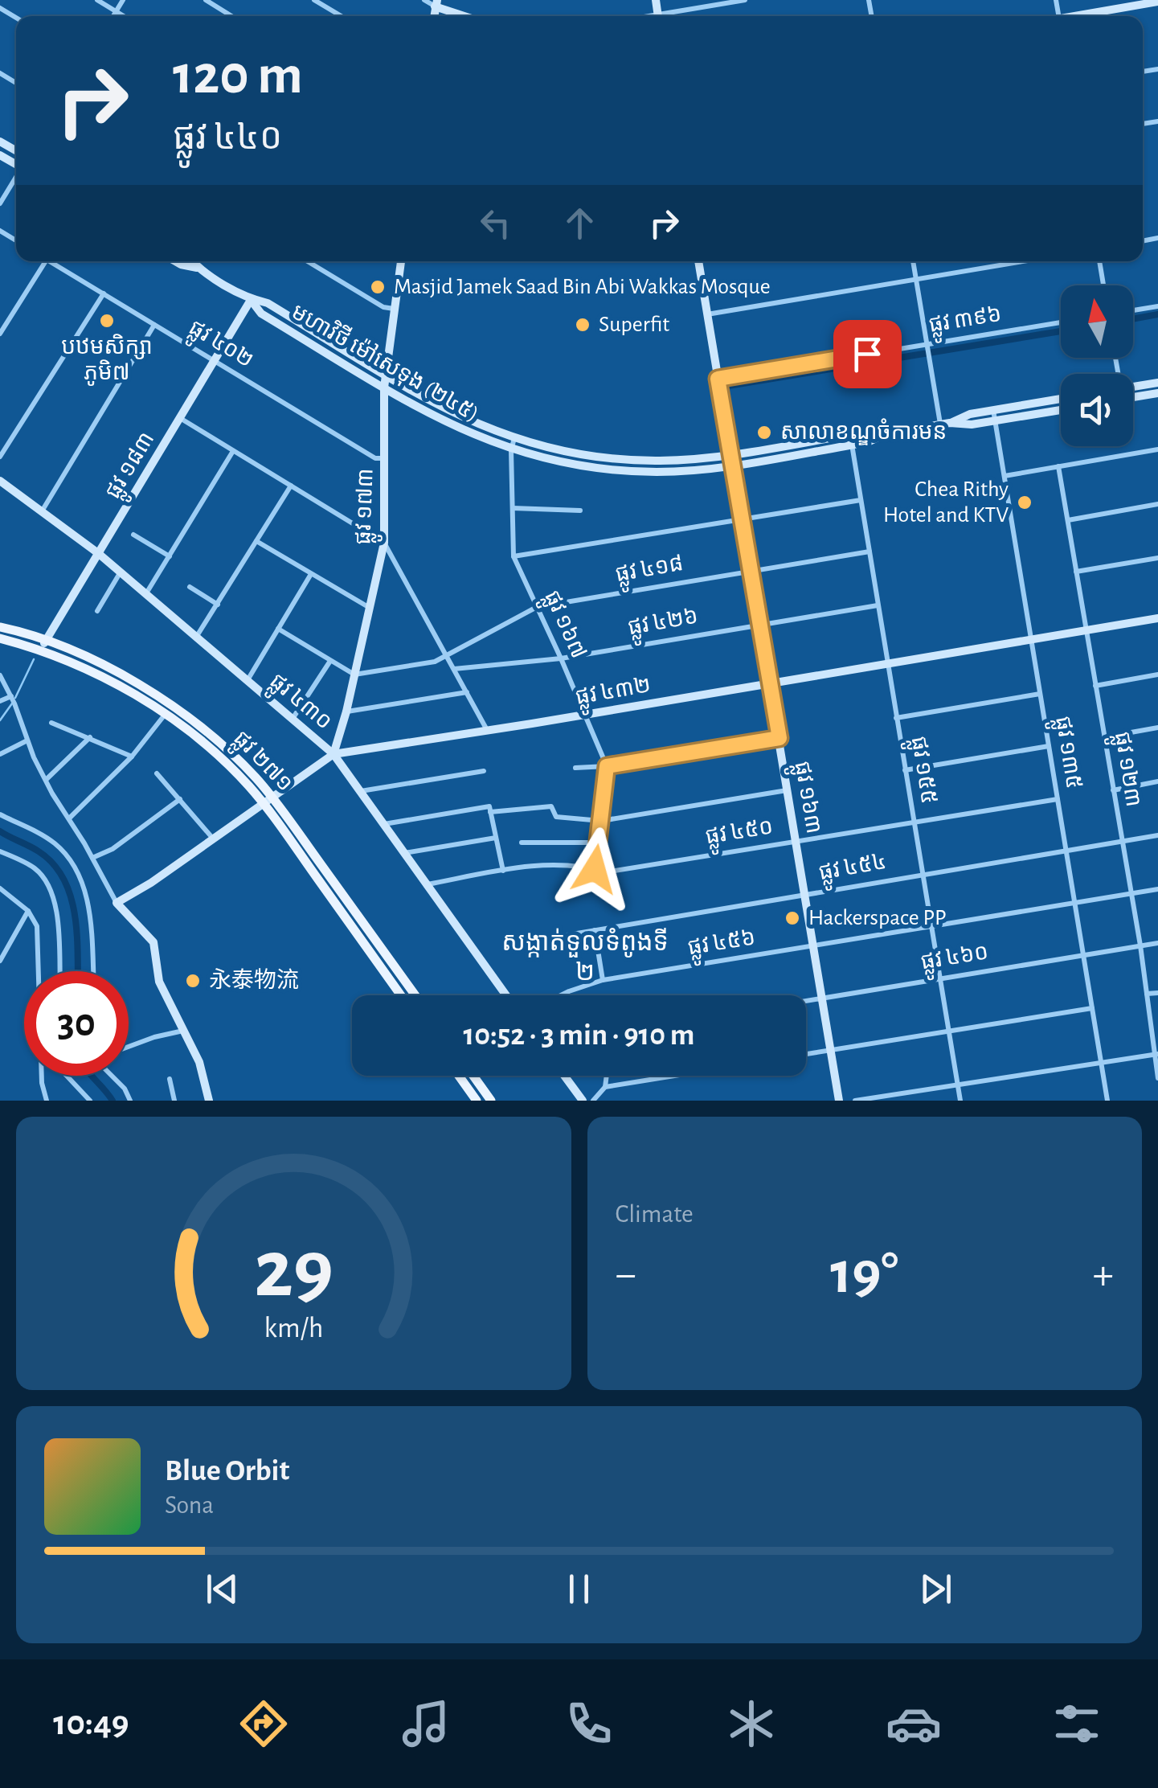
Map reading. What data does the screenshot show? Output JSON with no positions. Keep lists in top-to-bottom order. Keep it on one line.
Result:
{"streets":{"main road":["ផ្លូវ ២៧១"],"street":["ផ្លូវ ៣៩៦","ផ្លូវ ៤០២","មហាវិថី ម៉ៅសេទុង (២៤៥)","ផ្លូវ ១៨៣","ផ្លូវ ១៧៣","ផ្លូវ ៤១៨","ផ្លូវ ៤២៦","ផ្លូវ ១៦៧","ផ្លូវ ៤៣២","ផ្លូវ ៤៣០","ផ្លូវ ១៣៥","ផ្លូវ ១២៣","ផ្លូវ ១៥៥","ផ្លូវ ១៦៣","ផ្លូវ ៤៥០","ផ្លូវ ៤៥៤","ផ្លូវ ៤៥៦","ផ្លូវ ៤៦០"]},"crossings":[["ផ្លូវ ៣៩៦","ផ្លូវ ១៦៣"],["ផ្លូវ ៤០២","ផ្លូវ ១៨៣"],["ផ្លូវ ៤០២","ផ្លូវ ១៧៣"],["មហាវិថី ម៉ៅសេទុង (២៤៥)","ផ្លូវ ១៨៣"],["មហាវិថី ម៉ៅសេទុង (២៤៥)","ផ្លូវ ១៧៣"],["មហាវិថី ម៉ៅសេទុង (២៤៥)","ផ្លូវ ១៦៧"],["មហាវិថី ម៉ៅសេទុង (២៤៥)","ផ្លូវ ១៣៥"],["មហាវិថី ម៉ៅសេទុង (២៤៥)","ផ្លូវ ១៥៥"],["មហាវិថី ម៉ៅសេទុង (២៤៥)","ផ្លូវ ១៦៣"],["ផ្លូវ ១៨៣","ផ្លូវ ៤៣០"],["ផ្លូវ ១៨៣","ផ្លូវ ២៧១"],["ផ្លូវ ១៧៣","ផ្លូវ ៤១៨"],["ផ្លូវ ១៧៣","ផ្លូវ ៤៣២"],["ផ្លូវ ១៧៣","ផ្លូវ ៤៣០"],["ផ្លូវ ៤១៨","ផ្លូវ ១៦៧"],["ផ្លូវ ៤១៨","ផ្លូវ ១៥៥"],["ផ្លូវ ៤១៨","ផ្លូវ ១៦៣"],["ផ្លូវ ៤២៦","ផ្លូវ ១៦៧"],["ផ្លូវ ៤២៦","ផ្លូវ ១៥៥"],["ផ្លូវ ៤២៦","ផ្លូវ ១៦៣"],["ផ្លូវ ១៦៧","ផ្លូវ ៤៣២"],["ផ្លូវ ៤៣២","ផ្លូវ ៤៣០"],["ផ្លូវ ៤៣២","ផ្លូវ ១៣៥"],["ផ្លូវ ៤៣២","ផ្លូវ ២៧១"],["ផ្លូវ ៤៣២","ផ្លូវ ១២៣"],["ផ្លូវ ៤៣២","ផ្លូវ ១៥៥"],["ផ្លូវ ៤៣២","ផ្លូវ ១៦៣"],["ផ្លូវ ៤៣០","ផ្លូវ ៤៥០"],["ផ្លូវ ១៣៥","ផ្លូវ ៤៥០"],["ផ្លូវ ១៣៥","ផ្លូវ ៤៥៤"],["ផ្លូវ ១៣៥","ផ្លូវ ៤៥៦"],["ផ្លូវ ១៣៥","ផ្លូវ ៤៦០"],["ផ្លូវ ១២៣","ផ្លូវ ៤៥៤"],["ផ្លូវ ១២៣","ផ្លូវ ៤៥៦"],["ផ្លូវ ១២៣","ផ្លូវ ៤៦០"],["ផ្លូវ ១៥៥","ផ្លូវ ៤៥០"],["ផ្លូវ ១៥៥","ផ្លូវ ៤៥៤"],["ផ្លូវ ១៥៥","ផ្លូវ ៤៥៦"],["ផ្លូវ ១៥៥","ផ្លូវ ៤៦០"],["ផ្លូវ ១៦៣","ផ្លូវ ៤៥០"],["ផ្លូវ ១៦៣","ផ្លូវ ៤៥៤"],["ផ្លូវ ១៦៣","ផ្លូវ ៤៥៦"],["ផ្លូវ ១៦៣","ផ្លូវ ៤៦០"]],"districts":["សង្កាត់ទួលទំពូងទី ២"],"places":["Masjid Jamek Saad Bin Abi Wakkas Mosque","បឋមសិក្សា ភូមិ៧","Superfit","សាលាខណ្ឌចំការមន","Chea Rithy Hotel and KTV","Hackerspace PP","永泰物流"],"north":"top","page":{"turn":["120 m","ផ្លូវ ៤៤០"],"limit":"30","trip":"10:52 · 3 min · 910 m","tile":"Climate","heat":["−","19°","+"],"song":["Blue Orbit","Sona"],"tabs":"10:49","gauge":["29","km/h"]}}
